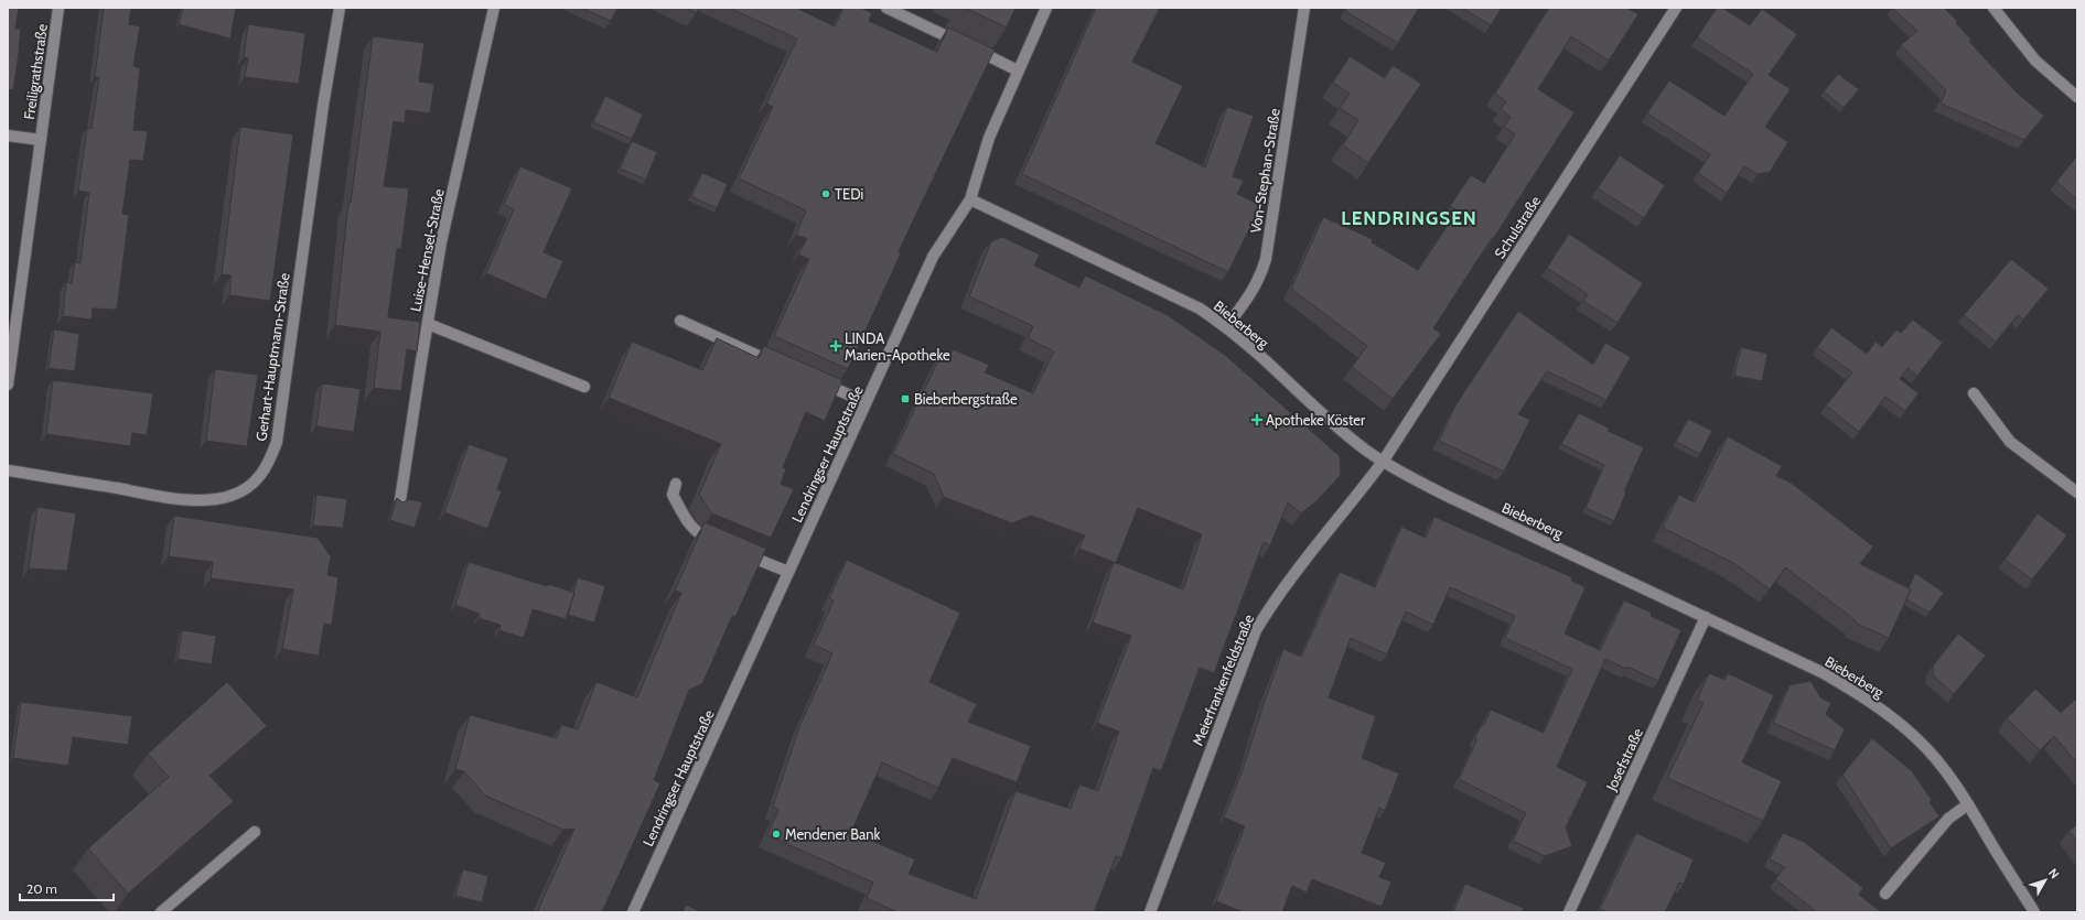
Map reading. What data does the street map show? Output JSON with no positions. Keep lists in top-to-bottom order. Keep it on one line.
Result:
{"streets":{"street":["Freiligrathstraße","Von-Stephan-Straße","Schulstraße","Luise-Hensel-Straße","Bieberberg","Gerhart-Hauptmann-Straße","Lendringser Hauptstraße","Meierfrankenfeldstraße","Josefstraße"]},"crossings":[["Von-Stephan-Straße","Bieberberg"],["Schulstraße","Bieberberg"],["Schulstraße","Meierfrankenfeldstraße"],["Bieberberg","Lendringser Hauptstraße"],["Bieberberg","Meierfrankenfeldstraße"],["Bieberberg","Josefstraße"]],"districts":["LENDRINGSEN"],"places":{"other":["TEDi","Mendener Bank"],"health":["LINDA Marien-Apotheke","Apotheke Köster"],"transit":["Bieberbergstraße"]},"scale_bar":"20 m","north":"top right"}
